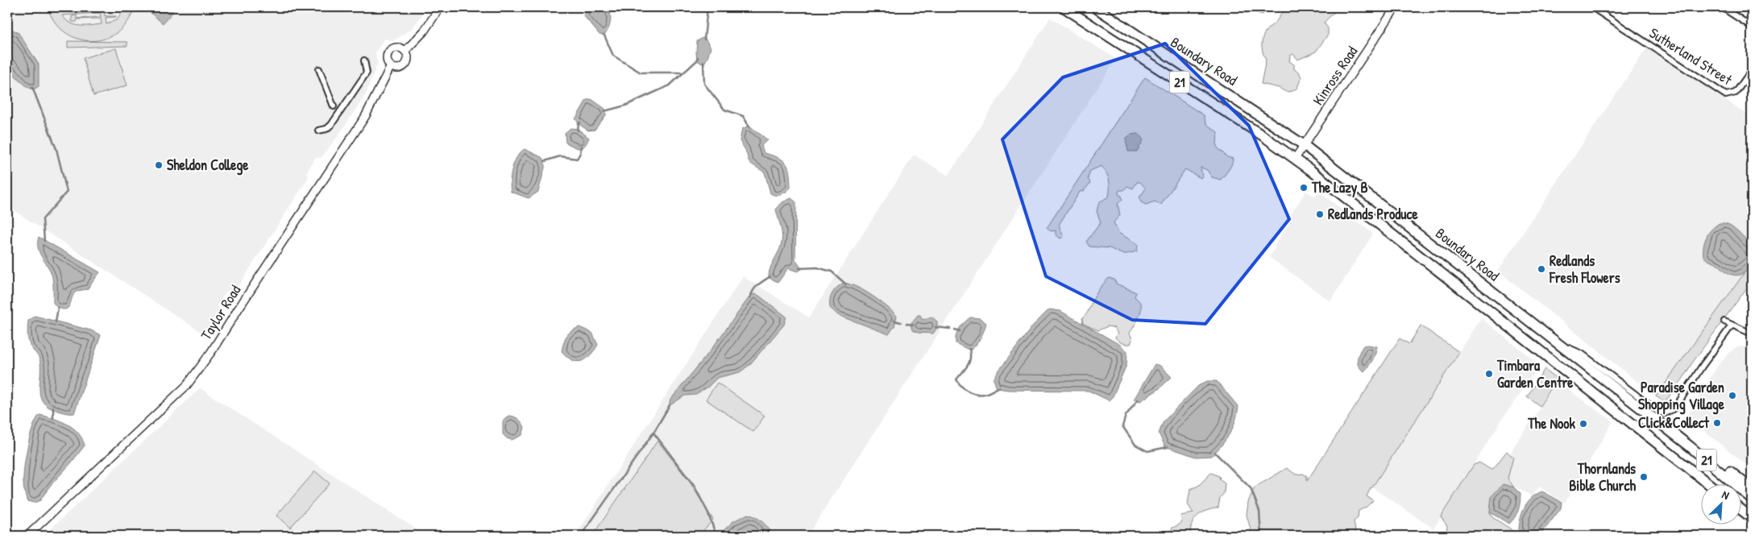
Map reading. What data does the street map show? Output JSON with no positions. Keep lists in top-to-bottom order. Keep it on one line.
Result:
{"streets":{"highway":["Boundary Road","21"],"street":["Sutherland Street","Kinross Road","Taylor Road"]},"crossings":[["Boundary Road","Kinross Road"],["Kinross Road","21"]],"places":["Sheldon College","The Lazy B","Redlands Produce","Redlands Fresh Flowers","Timbara Garden Centre","Paradise Garden Shopping Village","Click&Collect","The Nook","Thornlands Bible Church"],"north":"top right"}
